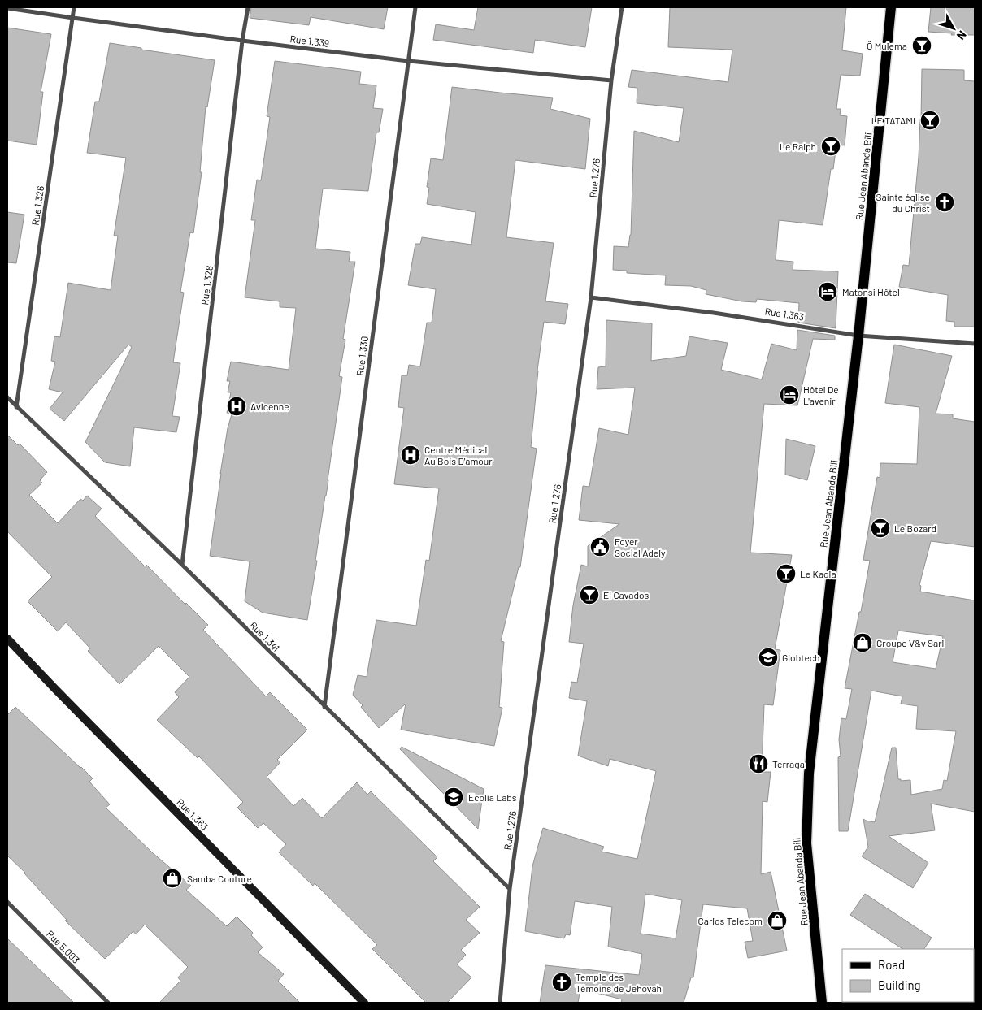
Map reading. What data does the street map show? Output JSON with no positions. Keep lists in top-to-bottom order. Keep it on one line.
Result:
{"streets":{"main road":["Rue Jean Abanda Bili","Rue 1.363"],"street":["Rue 1.339","Rue 1.276","Rue 1.326","Rue 1.328","Rue 1.330","Rue 1.341","Rue 5.003"]},"crossings":[["Rue 1.339","Rue 1.276"],["Rue 1.339","Rue 1.326"],["Rue 1.339","Rue 1.328"],["Rue 1.339","Rue 1.330"],["Rue Jean Abanda Bili","Rue 1.363"],["Rue 1.276","Rue 1.363"],["Rue 1.276","Rue 1.341"],["Rue 1.326","Rue 1.341"],["Rue 1.328","Rue 1.341"],["Rue 1.330","Rue 1.341"]],"places":{"bar":["Ô Mulema","LE TATAMI","Le Ralph","Le Bozard","Le Kaola","El Cavados"],"church":["Sainte église du Christ","Temple des Témoins de Jehovah"],"hotel":["Matonsi Hôtel","Hôtel De L'avenir"],"hospital":["Avicenne","Centre Médical Au Bois D'amour"],"public building":["Foyer Social Adely"],"shop":["Groupe V&v Sarl","Samba Couture","Carlos Telecom"],"school or university":["Globtech","Ecolia Labs"],"restaurant":["Terraga"]},"legend":["Road","Building"],"north":"bottom right"}
